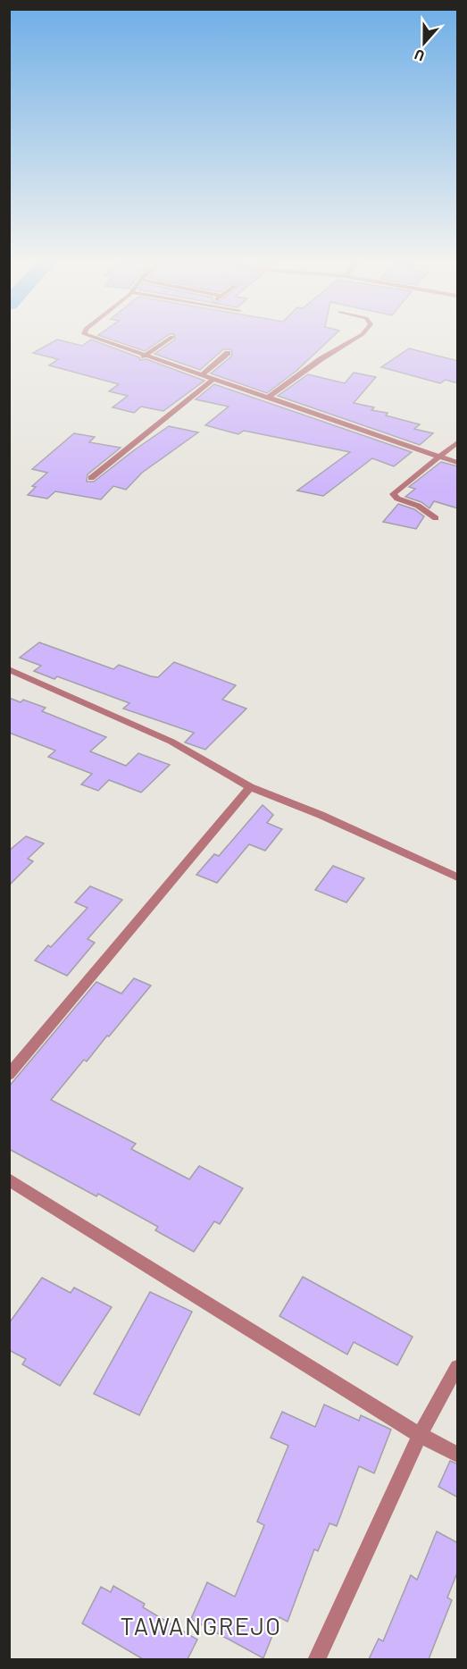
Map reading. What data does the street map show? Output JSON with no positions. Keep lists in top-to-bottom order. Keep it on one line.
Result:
{"districts":["TAWANGREJO"],"north":"bottom"}
